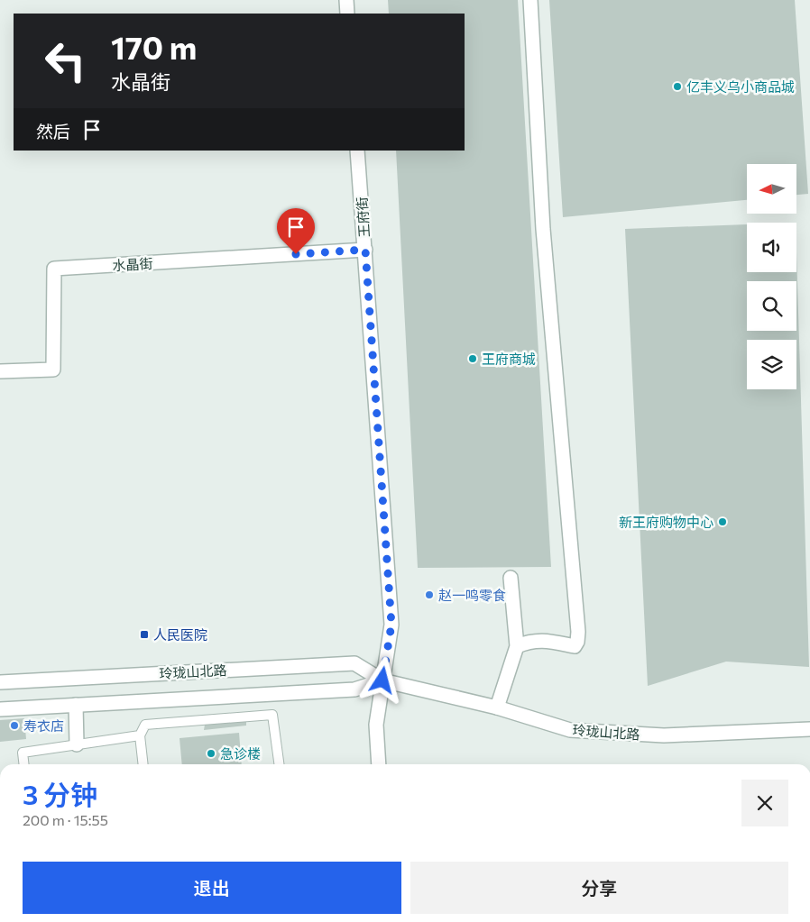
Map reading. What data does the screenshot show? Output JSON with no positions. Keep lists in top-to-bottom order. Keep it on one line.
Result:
{"streets":{"street":["王府街","水晶街","玲珑山北路"]},"crossings":[["王府街","水晶街"],["王府街","玲珑山北路"]],"places":{"other":["亿丰义乌小商品城","王府商城","新王府购物中心","赵一鸣零食","寿衣店","急诊楼"],"transit":["人民医院"]},"north":"left","page":{"turn":["170 m","水晶街"],"then":"然后","heading":["3 分钟","200 m · 15:55"],"buttons":["退出","分享"]}}
